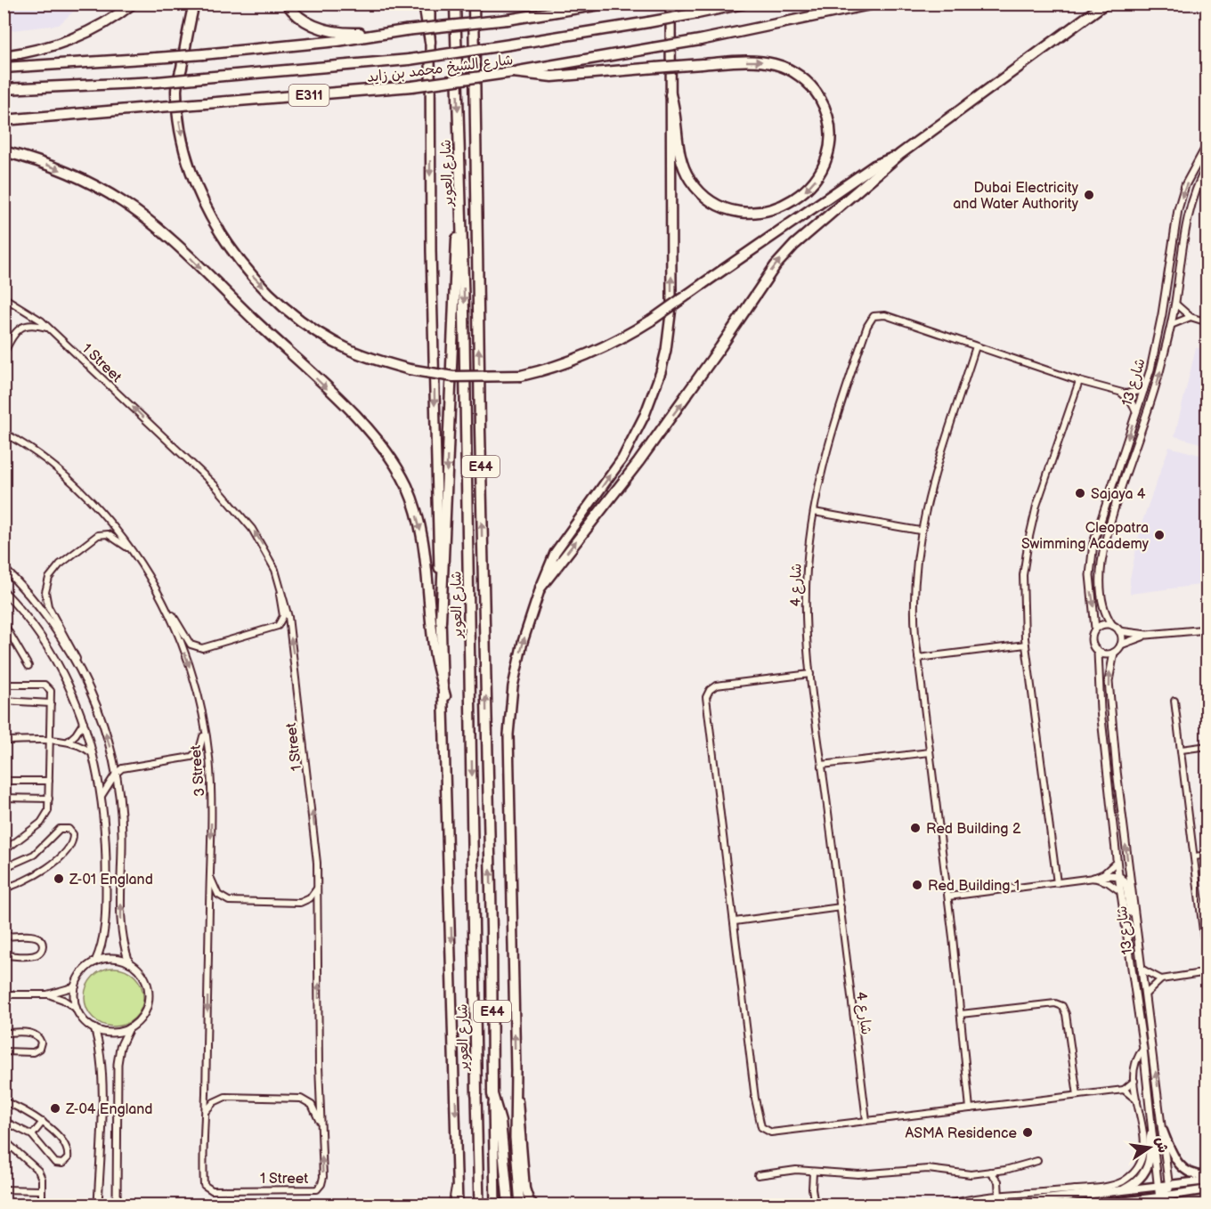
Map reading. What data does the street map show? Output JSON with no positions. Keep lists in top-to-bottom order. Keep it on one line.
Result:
{"streets":{"highway":["شارع الشيخ محمد بن زايد","E311","شارع العوير","E44"],"street":["1 Street","شارع 13","شارع 4","3 Street"]},"crossings":[["1 Street","3 Street"],["شارع 13","شارع 4"]],"one_way":["1 Street","3 Street"],"places":["Dubai Electricity and Water Authority","Sajaya 4","Cleopatra Swimming Academy","Red Building 2","Z-01 England","Red Building 1","Z-04 England","ASMA Residence"],"north":"right"}
